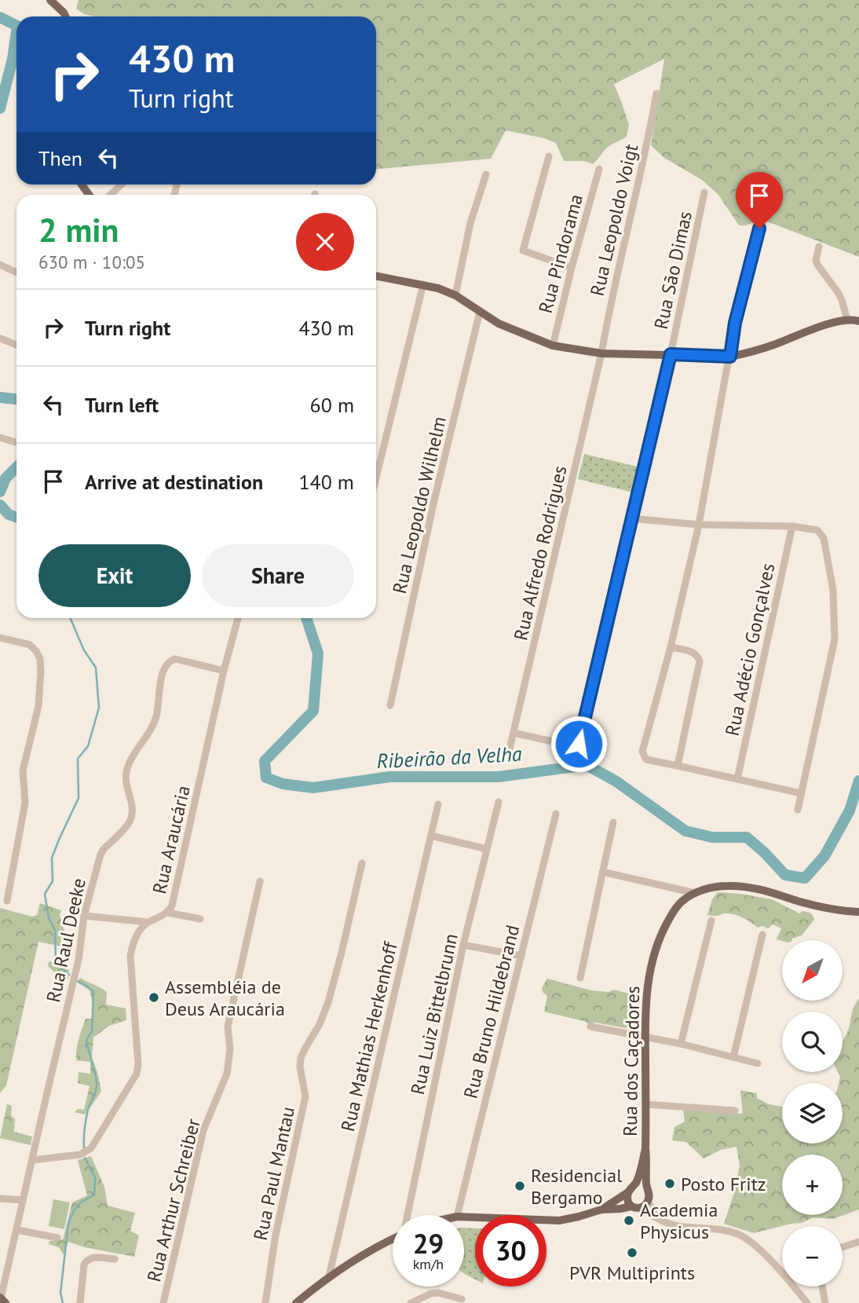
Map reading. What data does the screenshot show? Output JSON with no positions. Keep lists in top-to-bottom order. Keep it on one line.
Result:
{"streets":{"main road":["Rua dos Caçadores"],"street":["Rua Leopoldo Voigt","Rua Pindorama","Rua São Dimas","Rua Leopoldo Wilhelm","Rua Alfredo Rodrigues","Rua Adécio Gonçalves","Rua Araucária","Rua Raul Deeke","Rua Bruno Hildebrand","Rua Luiz Bittelbrunn","Rua Mathias Herkenhoff","Rua Paul Mantau","Rua Arthur Schreiber"]},"crossings":[["Rua Leopoldo Voigt","Rua Alfredo Rodrigues"],["Rua São Dimas","Rua Alfredo Rodrigues"],["Rua Araucária","Rua Raul Deeke"]],"water":["Ribeirão da Velha"],"places":["Assembléia de Deus Araucária","Posto Fritz","Residencial Bergamo","Academia Physicus","PVR Multiprints"],"north":"bottom left","page":{"turn":["430 m","Turn right"],"then":"Then","heading":["2 min","630 m · 10:05"],"list":[{"name":"Turn right","value":"430 m"},{"name":"Turn left","value":"60 m"},{"name":"Arrive at destination","value":"140 m"}],"buttons":["Exit","Share"],"map_buttons":["+","−"],"speed":"29 km/h","limit":"30"}}
